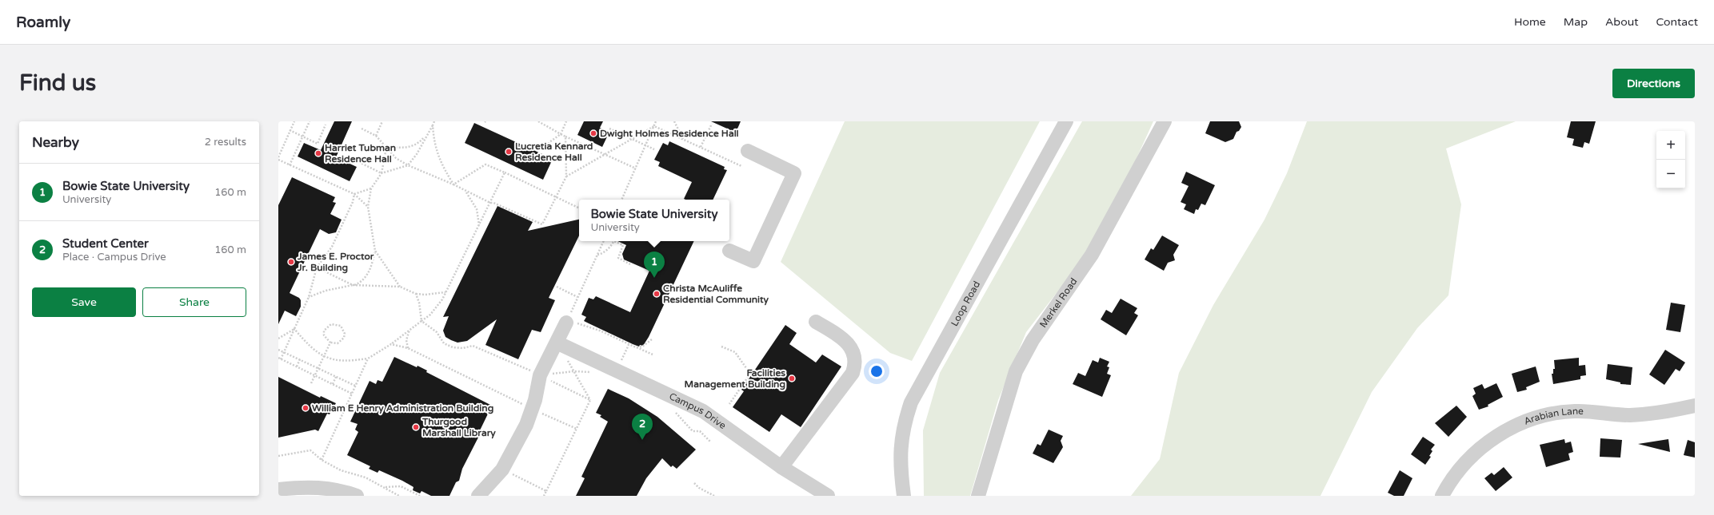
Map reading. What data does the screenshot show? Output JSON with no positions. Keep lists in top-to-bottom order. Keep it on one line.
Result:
{"streets":{"street":["Loop Road","Merkel Road","Campus Drive","Arabian Lane"]},"places":["Dwight Holmes Residence Hall","Lucretia Kennard Residence Hall","Harriet Tubman Residence Hall","James E. Proctor Jr. Building","Christa McAuliffe Residential Community","Facilities Management Building","William E Henry Administration Building","Thurgood Marshall Library"],"page":{"header":"Roamly","nav":["Home","Map","About","Contact"],"buttons":["Directions",["Save","Share"]],"title":"Find us","heading":["Nearby","2 results"],"map_buttons":["+","−"],"list":[{"mark":"1","name":"Bowie State University","note":"University","value":"160 m"},{"mark":"2","name":"Student Center","note":"Place · Campus Drive","value":"160 m"}],"popup":["Bowie State University","University"],"pins":["1","2"]}}
